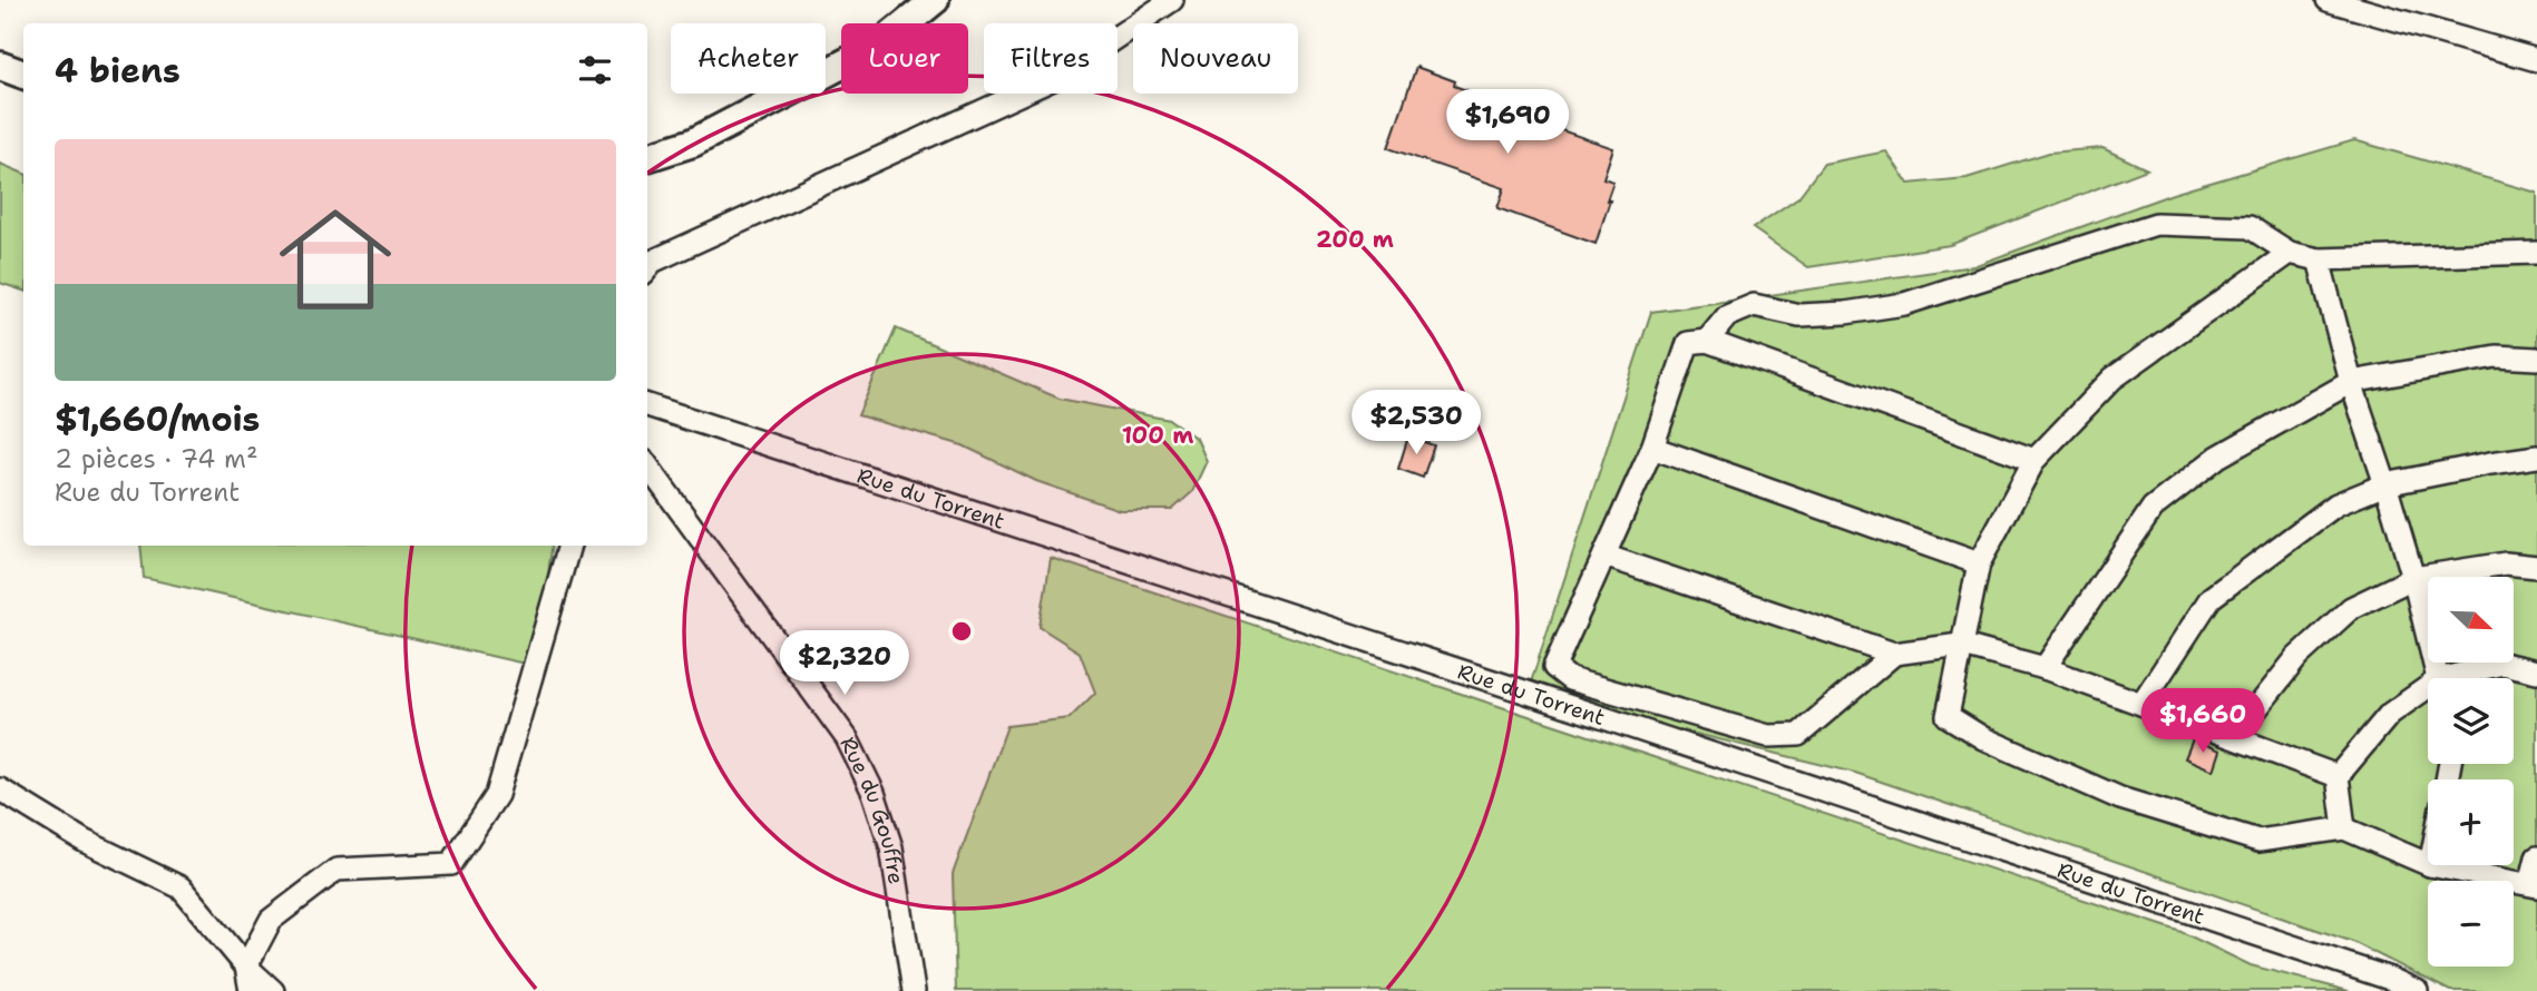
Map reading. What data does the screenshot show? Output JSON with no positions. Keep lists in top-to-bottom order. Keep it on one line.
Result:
{"streets":{"street":["Rue du Torrent","Rue du Gouffre"]},"north":"bottom right","page":{"chip":["Acheter","Louer","Filtres","Nouveau"],"heading":"4 biens","price":["$1,690","$2,530","$2,320","$1,660"],"list":[{"name":"$1,660/mois","note":"2 pièces · 74 m² · Rue du Torrent"}],"map_buttons":["+","−"]},"rings":["200 m","100 m"]}
